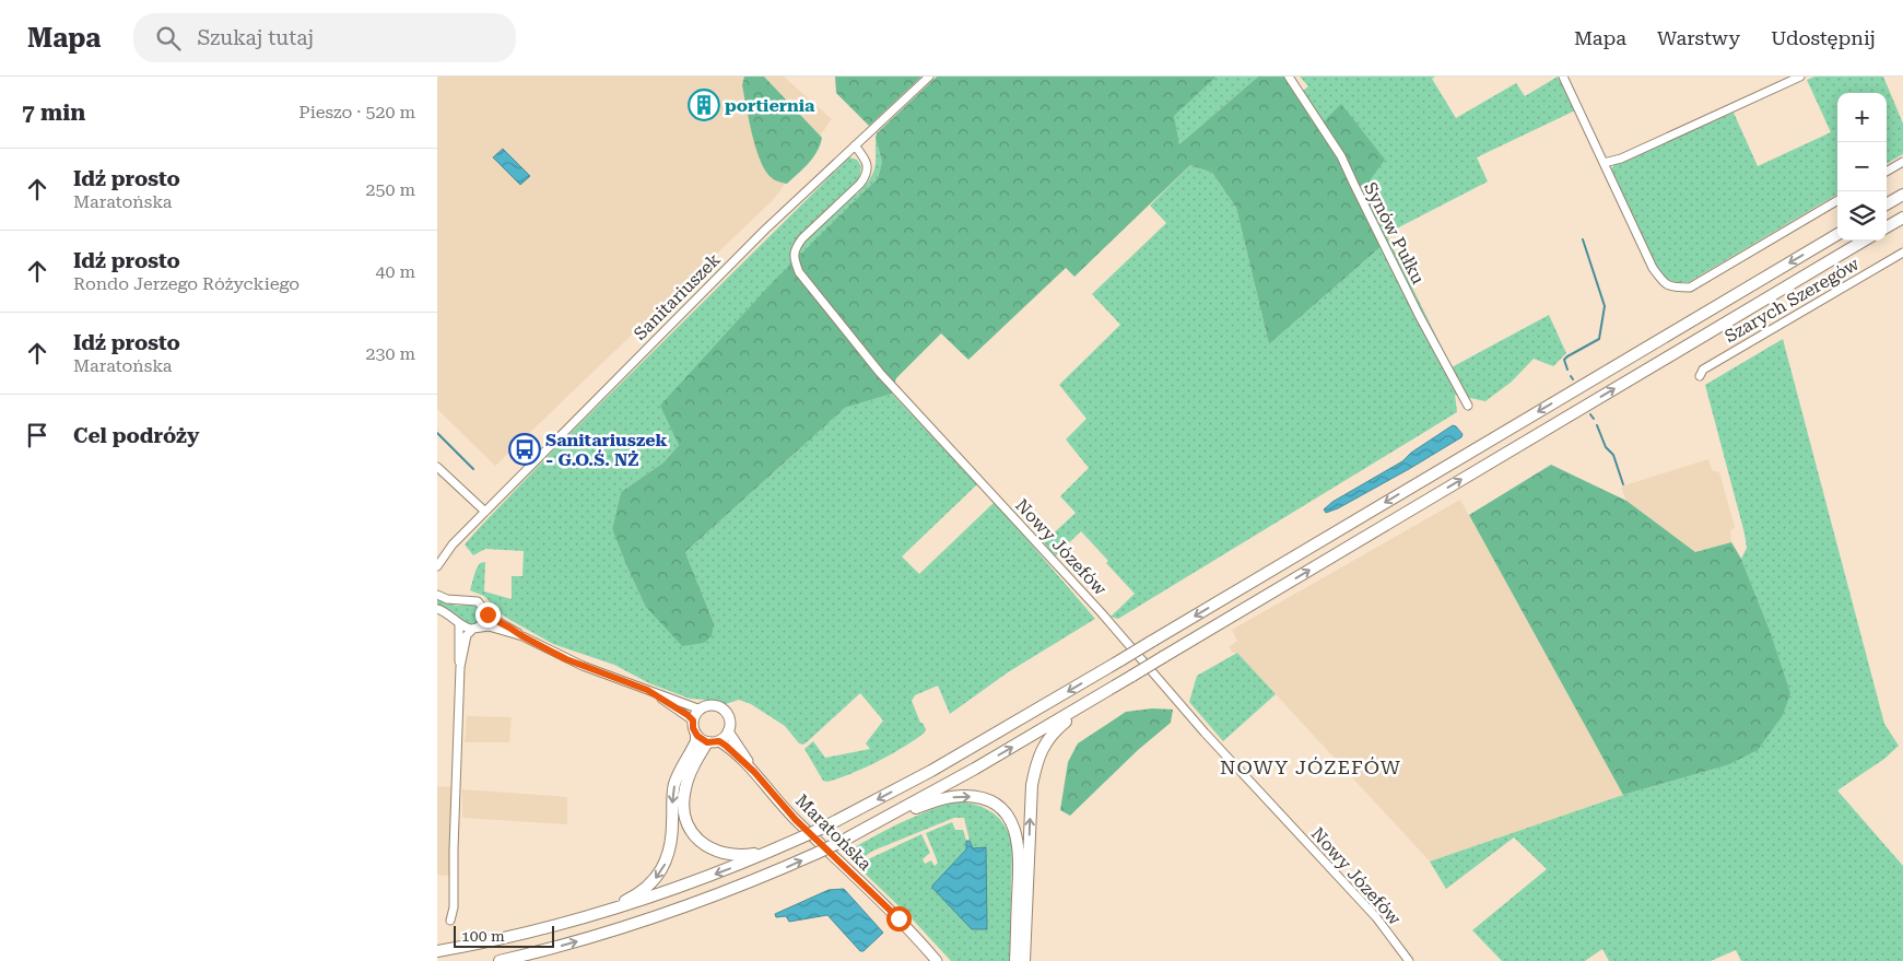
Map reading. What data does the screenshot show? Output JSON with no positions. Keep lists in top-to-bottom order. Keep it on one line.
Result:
{"streets":{"main road":["Maratońska"],"street":["Synów Pułku","Sanitariuszek","Szarych Szeregów","Nowy Józefów"]},"crossings":[["Sanitariuszek","Nowy Józefów"]],"districts":["NOWY JÓZEFÓW"],"places":{"building":["portiernia"],"bus stop":["Sanitariuszek - G.O.Ś. NŻ"]},"scale_bar":"100 m","page":{"header":"Mapa","search":"Szukaj tutaj","nav":["Mapa","Warstwy","Udostępnij"],"heading":["7 min","Pieszo · 520 m"],"map_buttons":["+","−"],"list":[["Idź prosto","Maratońska","250 m"],["Idź prosto","Rondo Jerzego Różyckiego","40 m"],["Idź prosto","Maratońska","230 m"],"Cel podróży"],"scale":"100 m"}}
